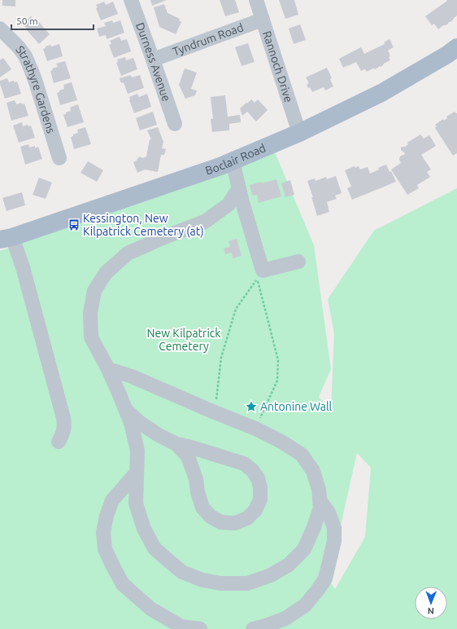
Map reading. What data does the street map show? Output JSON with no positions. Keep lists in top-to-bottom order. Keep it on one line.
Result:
{"streets":{"main road":["Boclair Road"],"street":["Tyndrum Road","Durness Avenue","Rannoch Drive","Strathyre Gardens"]},"crossings":[["Tyndrum Road","Durness Avenue"],["Tyndrum Road","Rannoch Drive"],["Rannoch Drive","Boclair Road"]],"parks":["New Kilpatrick Cemetery"],"places":{"bus stop":["Kessington, New Kilpatrick Cemetery (at)"],"place":["Antonine Wall"]},"scale_bar":"50 m","north":"bottom"}
